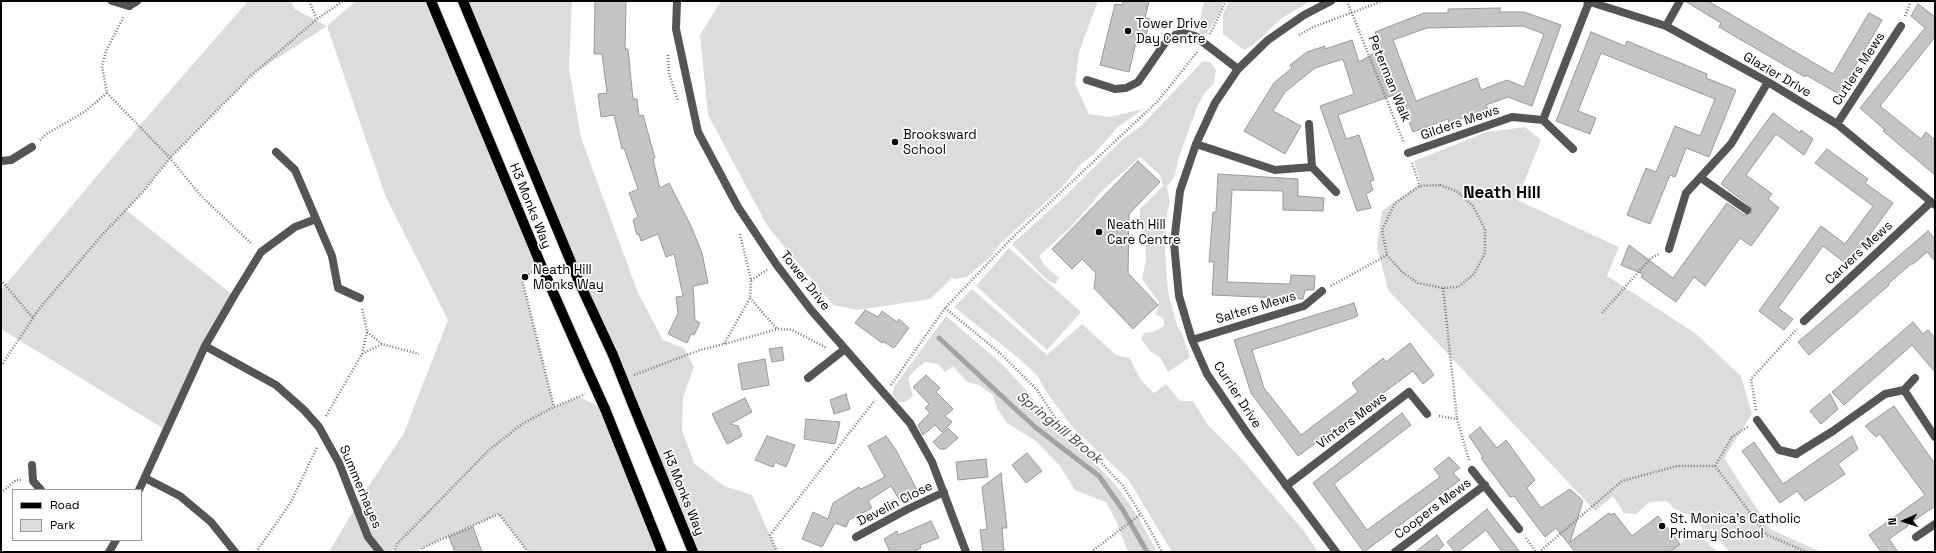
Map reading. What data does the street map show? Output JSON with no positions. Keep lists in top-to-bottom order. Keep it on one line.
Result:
{"streets":{"main road":["H3 Monks Way"],"street":["Cutlers Mews","Glazier Drive","Gilders Mews","Carvers Mews","Tower Drive","Salters Mews","Currier Drive","Vinters Mews","Summerhayes","Develin Close","Coopers Mews"],"path":["Peterman Walk"]},"crossings":[["Cutlers Mews","Glazier Drive"],["Glazier Drive","Carvers Mews"],["Peterman Walk","Gilders Mews"],["Tower Drive","Develin Close"],["Salters Mews","Currier Drive"],["Currier Drive","Vinters Mews"]],"districts":["Neath Hill"],"water":["Springhill Brook"],"places":["Tower Drive Day Centre","Brooksward School","Neath Hill Care Centre","Neath Hill Monks Way","St. Monica's Catholic Primary School"],"legend":["Road","Park"],"north":"left"}
